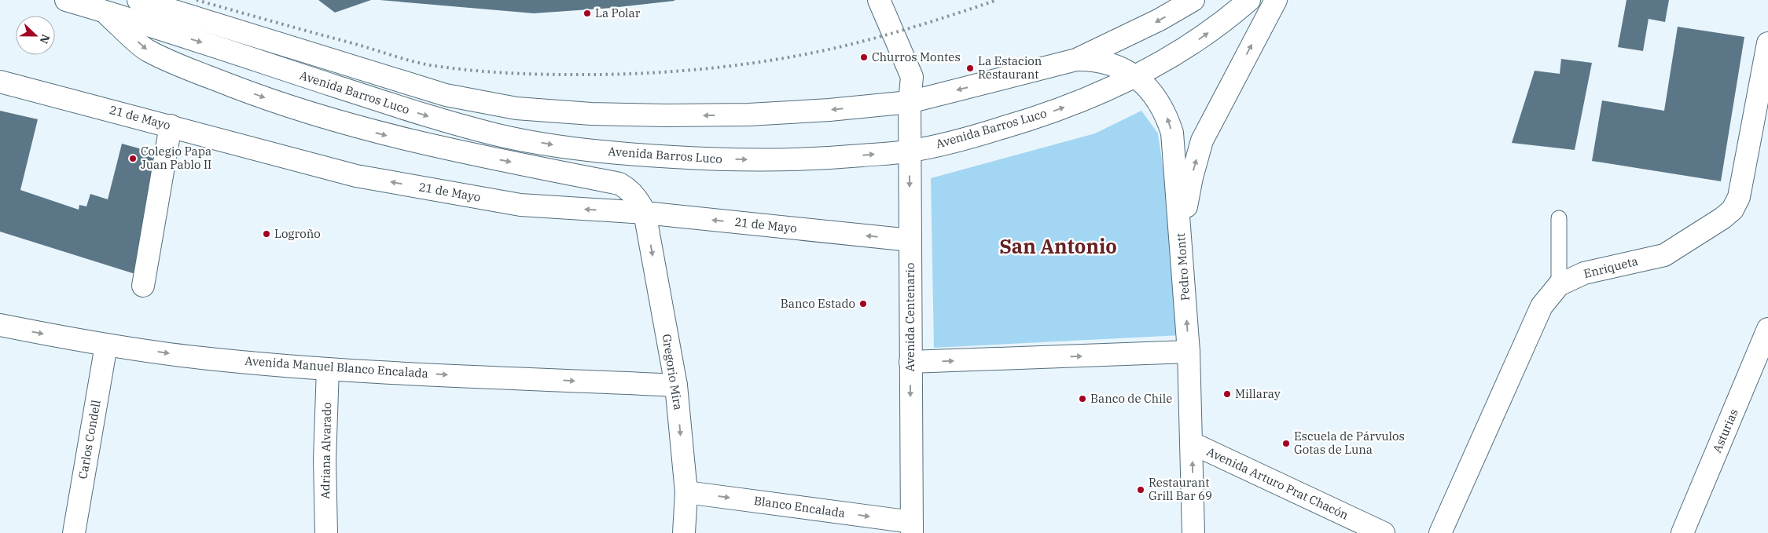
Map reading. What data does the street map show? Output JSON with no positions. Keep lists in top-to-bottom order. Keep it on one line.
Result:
{"streets":{"main road":["Avenida Barros Luco","21 de Mayo","Pedro Montt","Enriqueta","Avenida Centenario","Avenida Manuel Blanco Encalada","Gregorio Mira","Asturias","Carlos Condell","Adriana Alvarado","Avenida Arturo Prat Chacón","Blanco Encalada"]},"crossings":[["Avenida Barros Luco","Pedro Montt"],["Avenida Barros Luco","Avenida Centenario"],["Avenida Barros Luco","Gregorio Mira"],["21 de Mayo","Avenida Centenario"],["21 de Mayo","Gregorio Mira"],["Pedro Montt","Avenida Arturo Prat Chacón"],["Avenida Centenario","Blanco Encalada"],["Avenida Manuel Blanco Encalada","Gregorio Mira"],["Avenida Manuel Blanco Encalada","Carlos Condell"],["Avenida Manuel Blanco Encalada","Adriana Alvarado"],["Gregorio Mira","Blanco Encalada"]],"one_way":["21 de Mayo","Pedro Montt","Avenida Centenario","Avenida Manuel Blanco Encalada","Gregorio Mira","Blanco Encalada"],"districts":["San Antonio"],"places":["La Polar","Churros Montes","La Estacion Restaurant","Colegio Papa Juan Pablo II","Logroño","Banco Estado","Millaray","Banco de Chile","Escuela de Párvulos Gotas de Luna","Restaurant Grill Bar 69"],"north":"right"}
